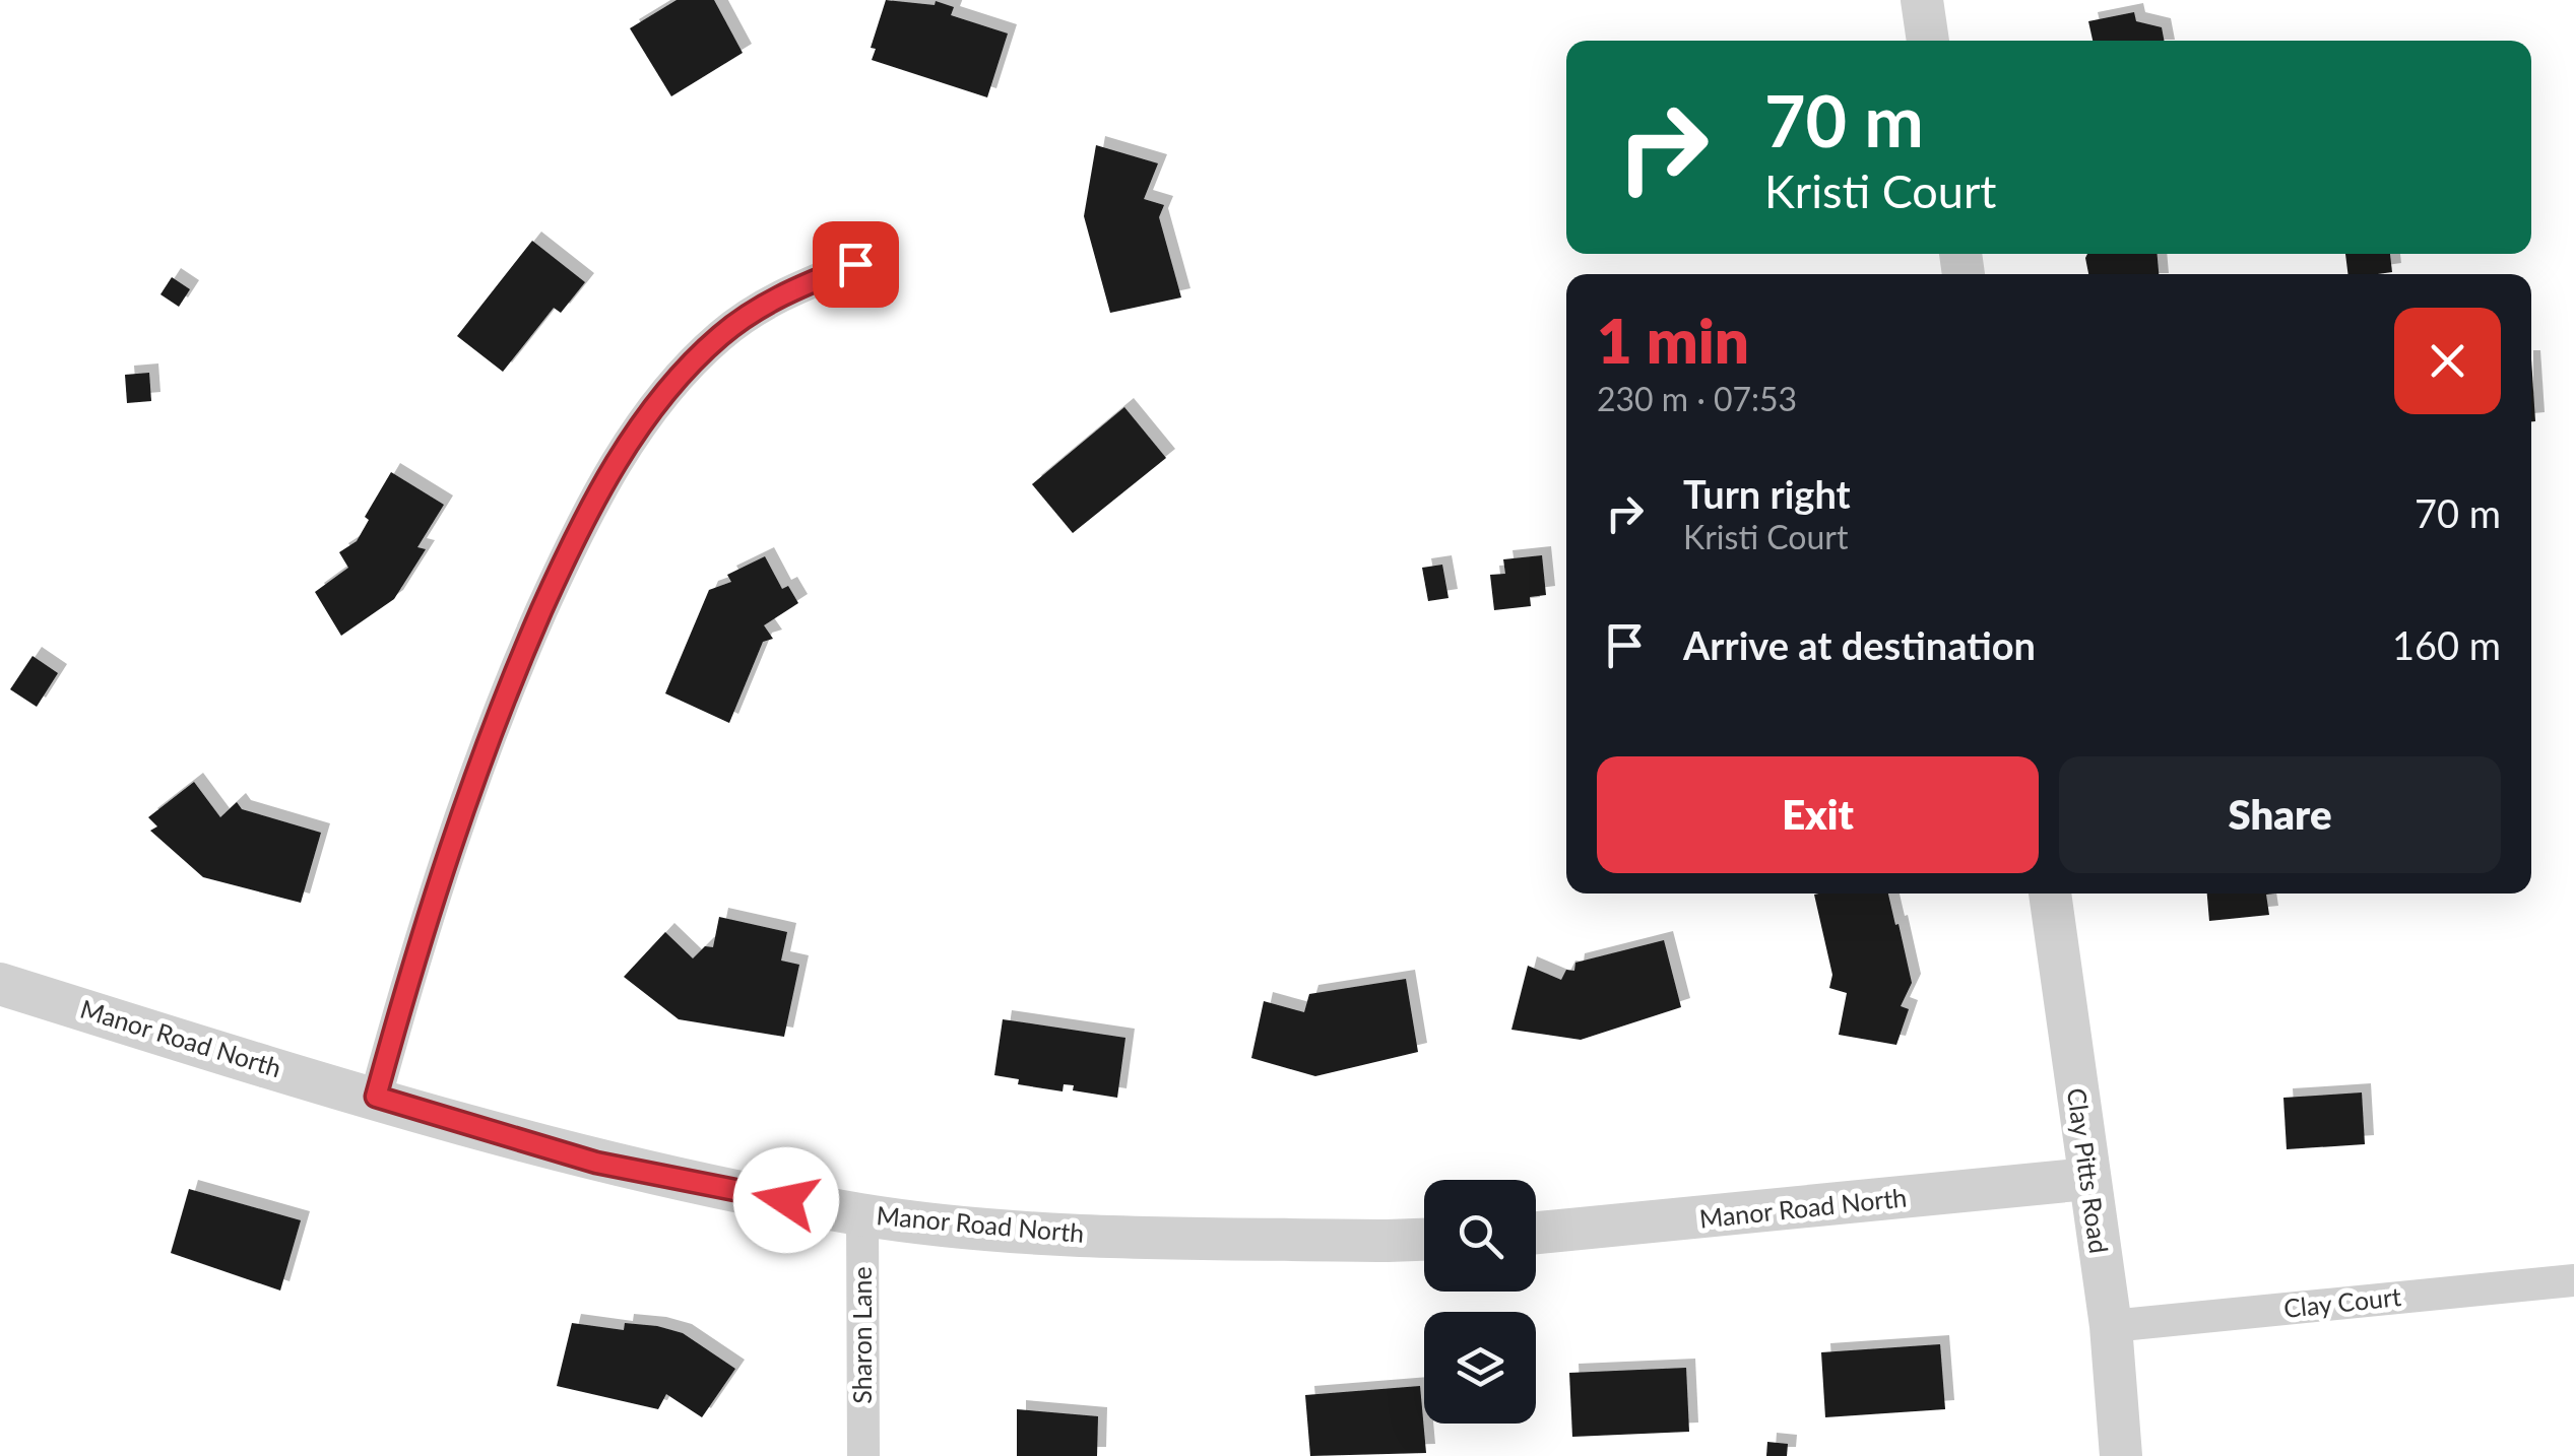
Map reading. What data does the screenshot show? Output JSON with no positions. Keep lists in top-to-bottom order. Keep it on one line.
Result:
{"streets":{"street":["Manor Road North","Clay Pitts Road","Clay Court","Sharon Lane"]},"crossings":[["Manor Road North","Clay Pitts Road"],["Manor Road North","Sharon Lane"],["Clay Pitts Road","Clay Court"]],"page":{"turn":["70 m","Kristi Court"],"heading":["1 min","230 m · 07:53"],"list":[{"name":"Turn right","note":"Kristi Court","value":"70 m"},{"name":"Arrive at destination","value":"160 m"}],"buttons":["Exit","Share"]}}
